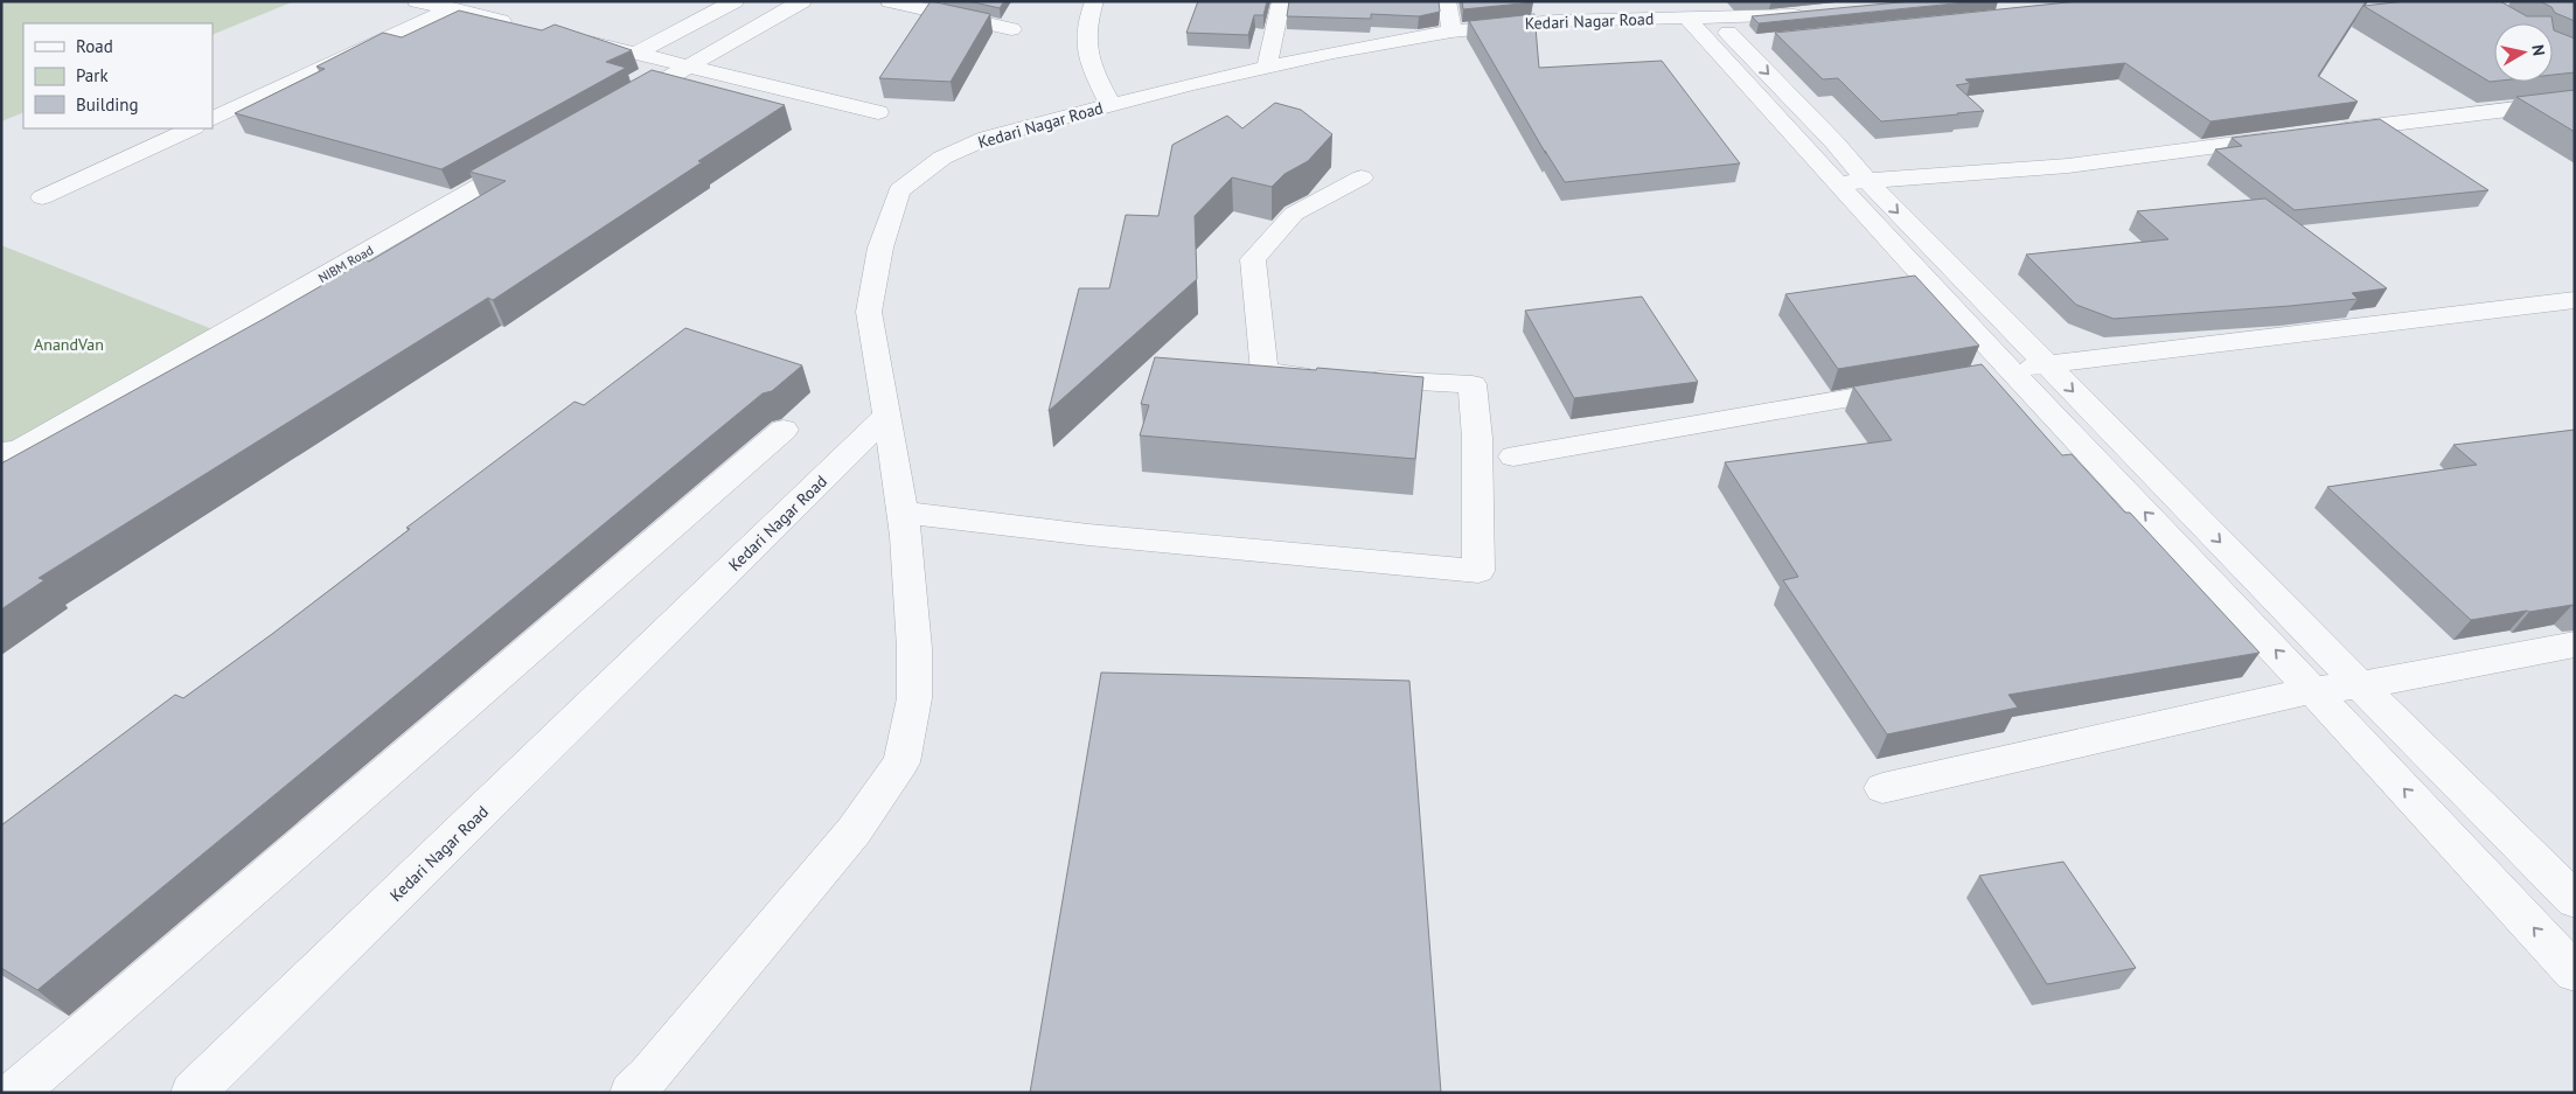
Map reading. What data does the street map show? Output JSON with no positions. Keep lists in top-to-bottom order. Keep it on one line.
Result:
{"streets":{"street":["Kedari Nagar Road","NIBM Road"]},"parks":["AnandVan"],"legend":["Road","Park","Building"],"north":"right"}
